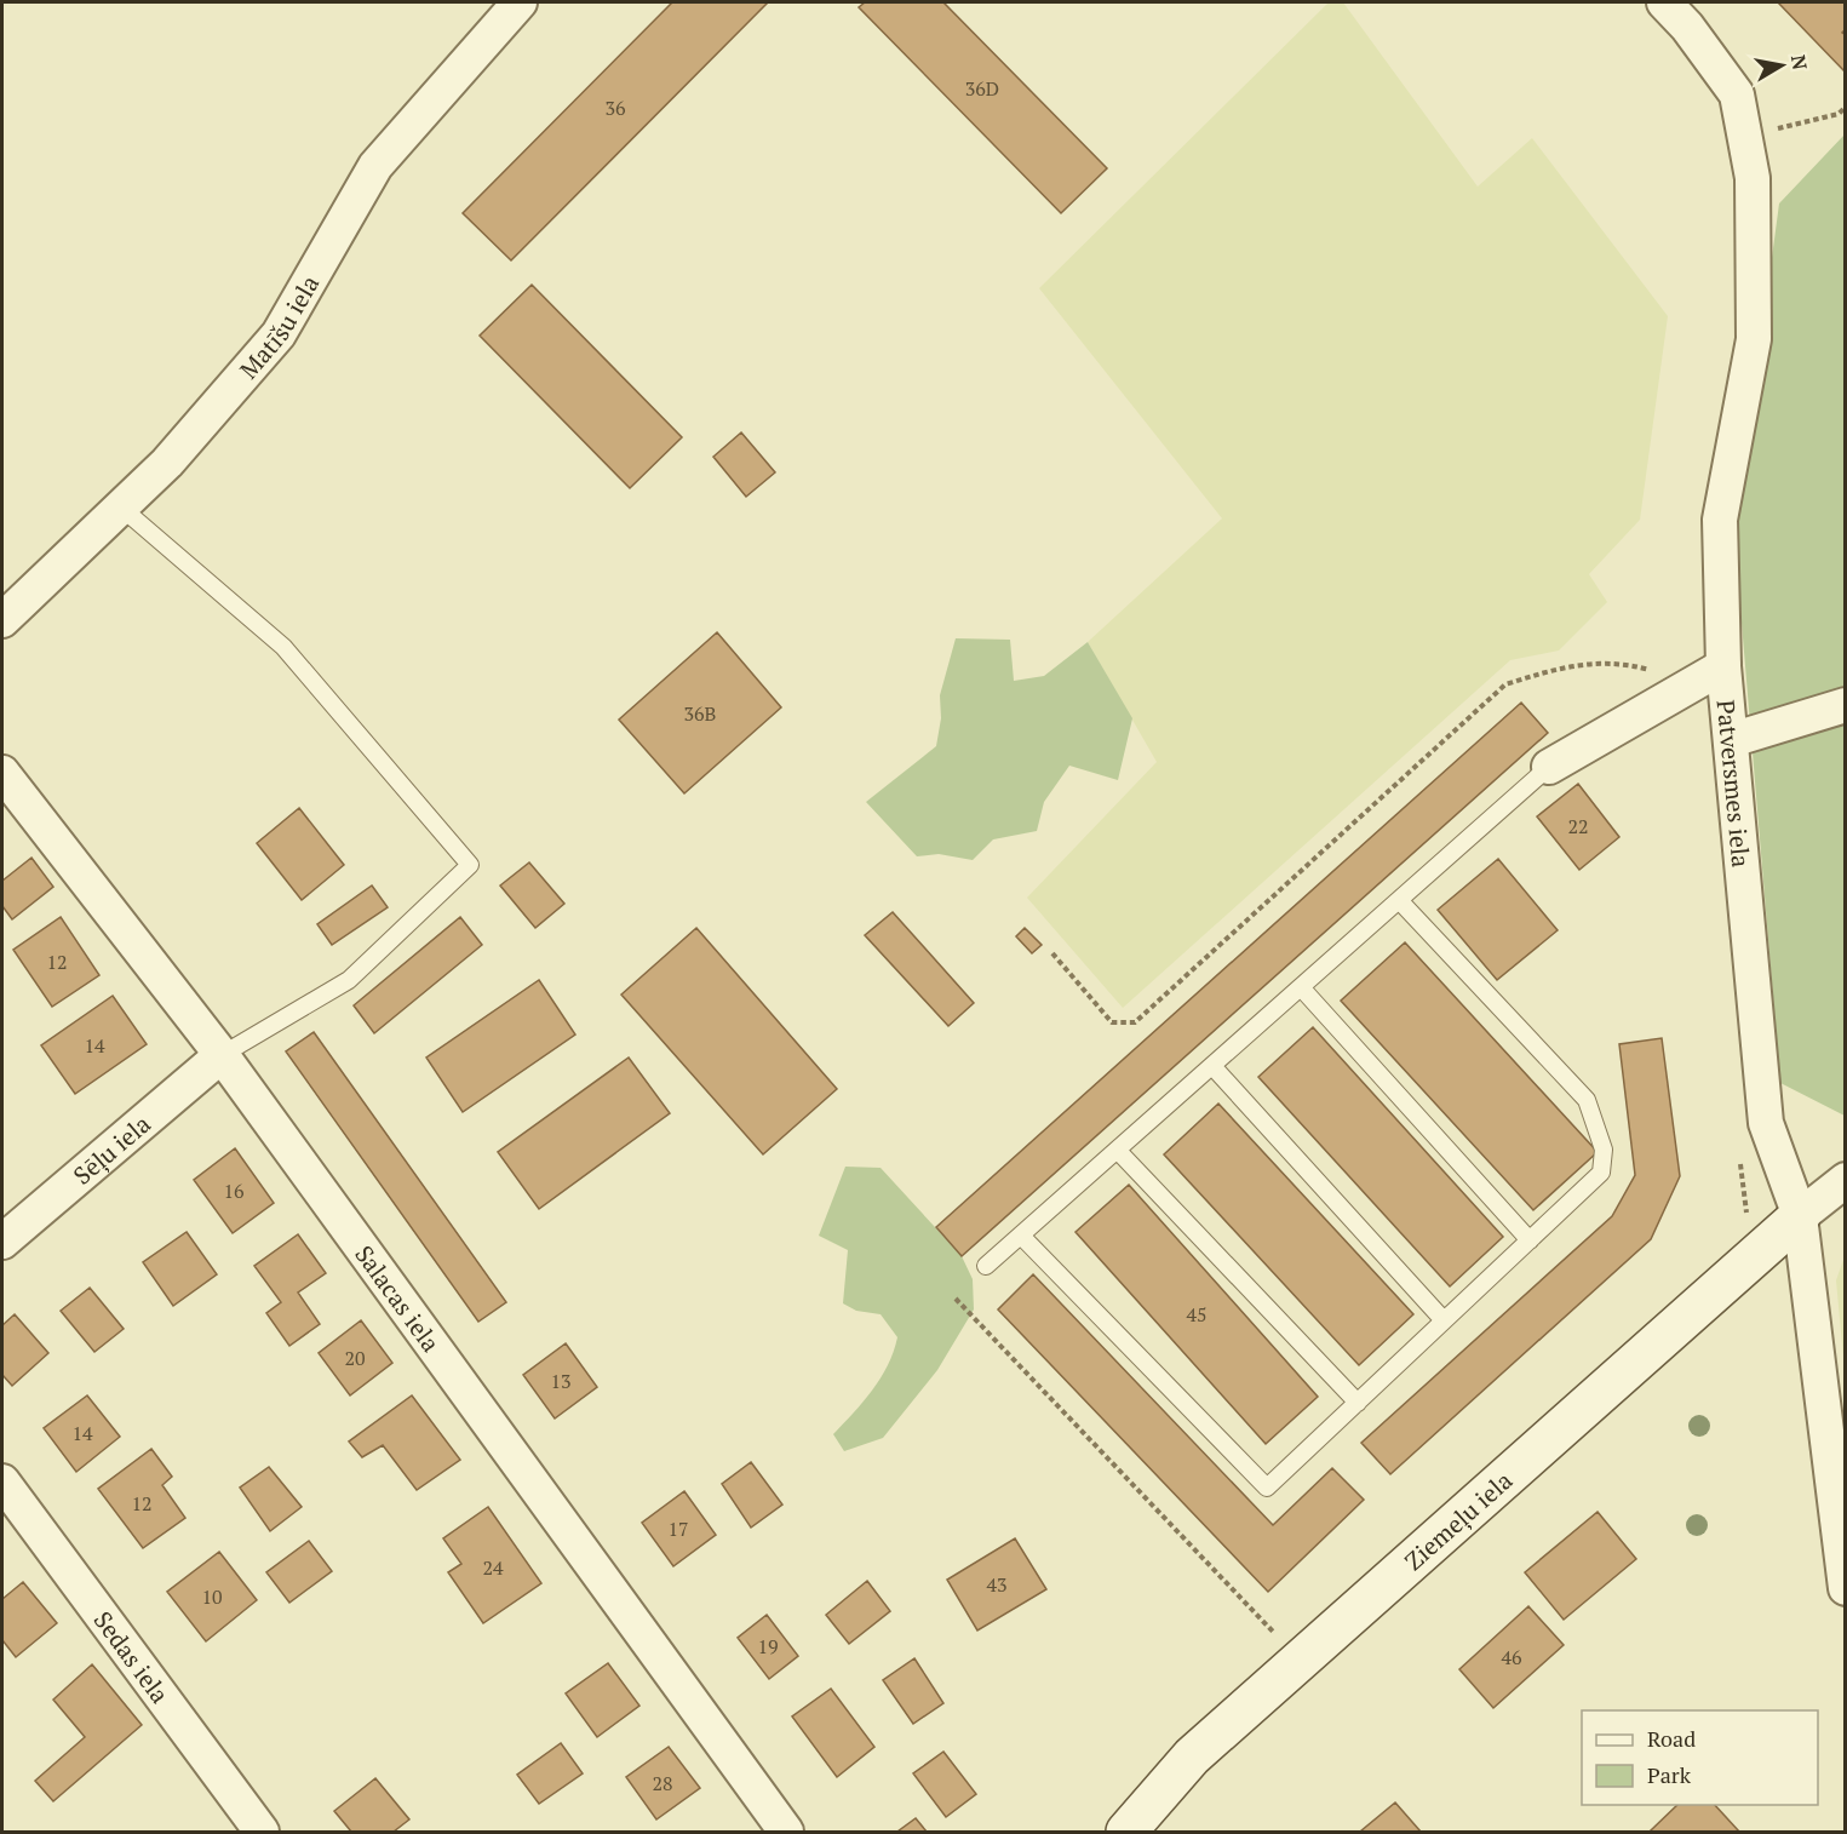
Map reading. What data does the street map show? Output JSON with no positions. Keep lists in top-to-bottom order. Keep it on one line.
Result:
{"streets":{"street":["Matīšu iela","Patversmes iela","Sēļu iela","Salacas iela","Ziemeļu iela","Sedas iela"]},"crossings":[["Patversmes iela","Ziemeļu iela"],["Sēļu iela","Salacas iela"]],"house_numbers":["36D","36","36B","22","12","14","16","45","20","13","14","12","17","24","43","10","19","46","28"],"legend":["Road","Park"],"north":"right"}
